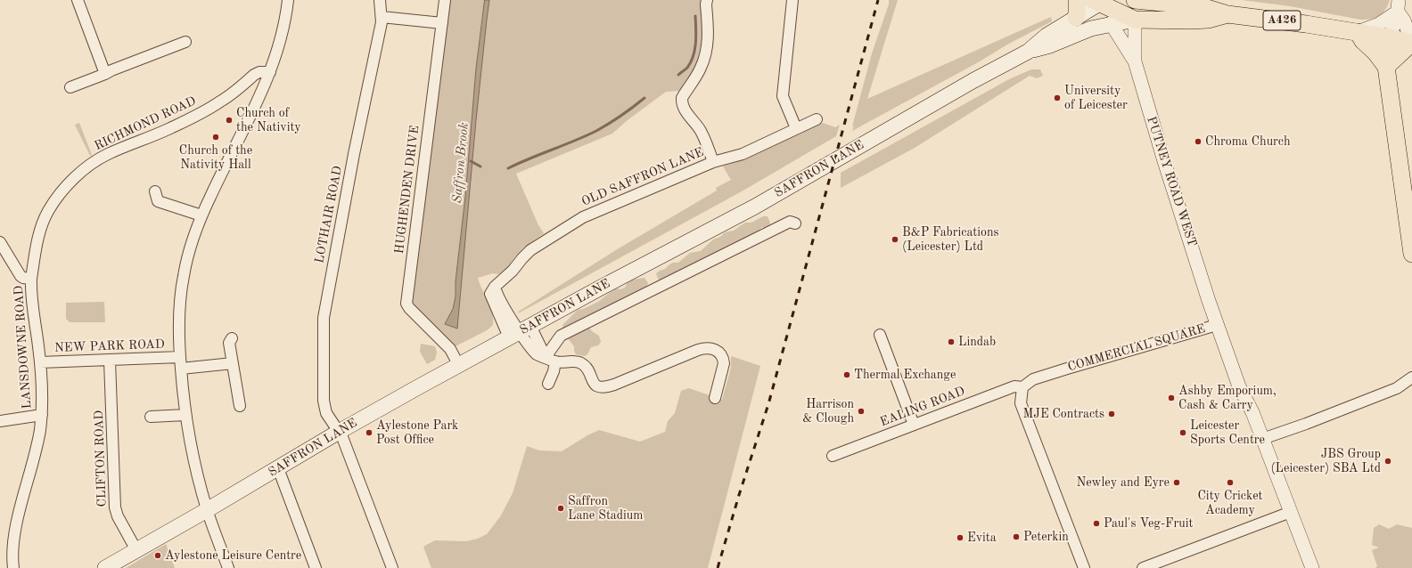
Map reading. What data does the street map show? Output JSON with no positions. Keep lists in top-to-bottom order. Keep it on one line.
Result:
{"streets":{"main road":["A426","SAFFRON LANE"],"street":["RICHMOND ROAD","OLD SAFFRON LANE","PUTNEY ROAD WEST","HUGHENDEN DRIVE","LOTHAIR ROAD","NEW PARK ROAD","LANSDOWNE ROAD","COMMERCIAL SQUARE","EALING ROAD","CLIFTON ROAD"]},"crossings":[["A426","SAFFRON LANE"],["A426","PUTNEY ROAD WEST"],["RICHMOND ROAD","LANSDOWNE ROAD"],["SAFFRON LANE","OLD SAFFRON LANE"],["SAFFRON LANE","PUTNEY ROAD WEST"],["SAFFRON LANE","HUGHENDEN DRIVE"],["SAFFRON LANE","LOTHAIR ROAD"],["SAFFRON LANE","CLIFTON ROAD"],["PUTNEY ROAD WEST","COMMERCIAL SQUARE"],["NEW PARK ROAD","LANSDOWNE ROAD"],["NEW PARK ROAD","CLIFTON ROAD"],["COMMERCIAL SQUARE","EALING ROAD"]],"water":["Saffron Brook"],"places":["University of Leicester","Church of the Nativity","Church of the Nativity Hall","Chroma Church","B&P Fabrications (Leicester) Ltd","Lindab","Thermal Exchange","Ashby Emporium, Cash & Carry","Harrison & Clough","MJE Contracts","Aylestone Park Post Office","Leicester Sports Centre","JBS Group (Leicester) SBA Ltd","Newley and Eyre","City Cricket Academy","Saffron Lane Stadium","Paul's Veg-Fruit","Peterkin","Evita","Aylestone Leisure Centre"]}
